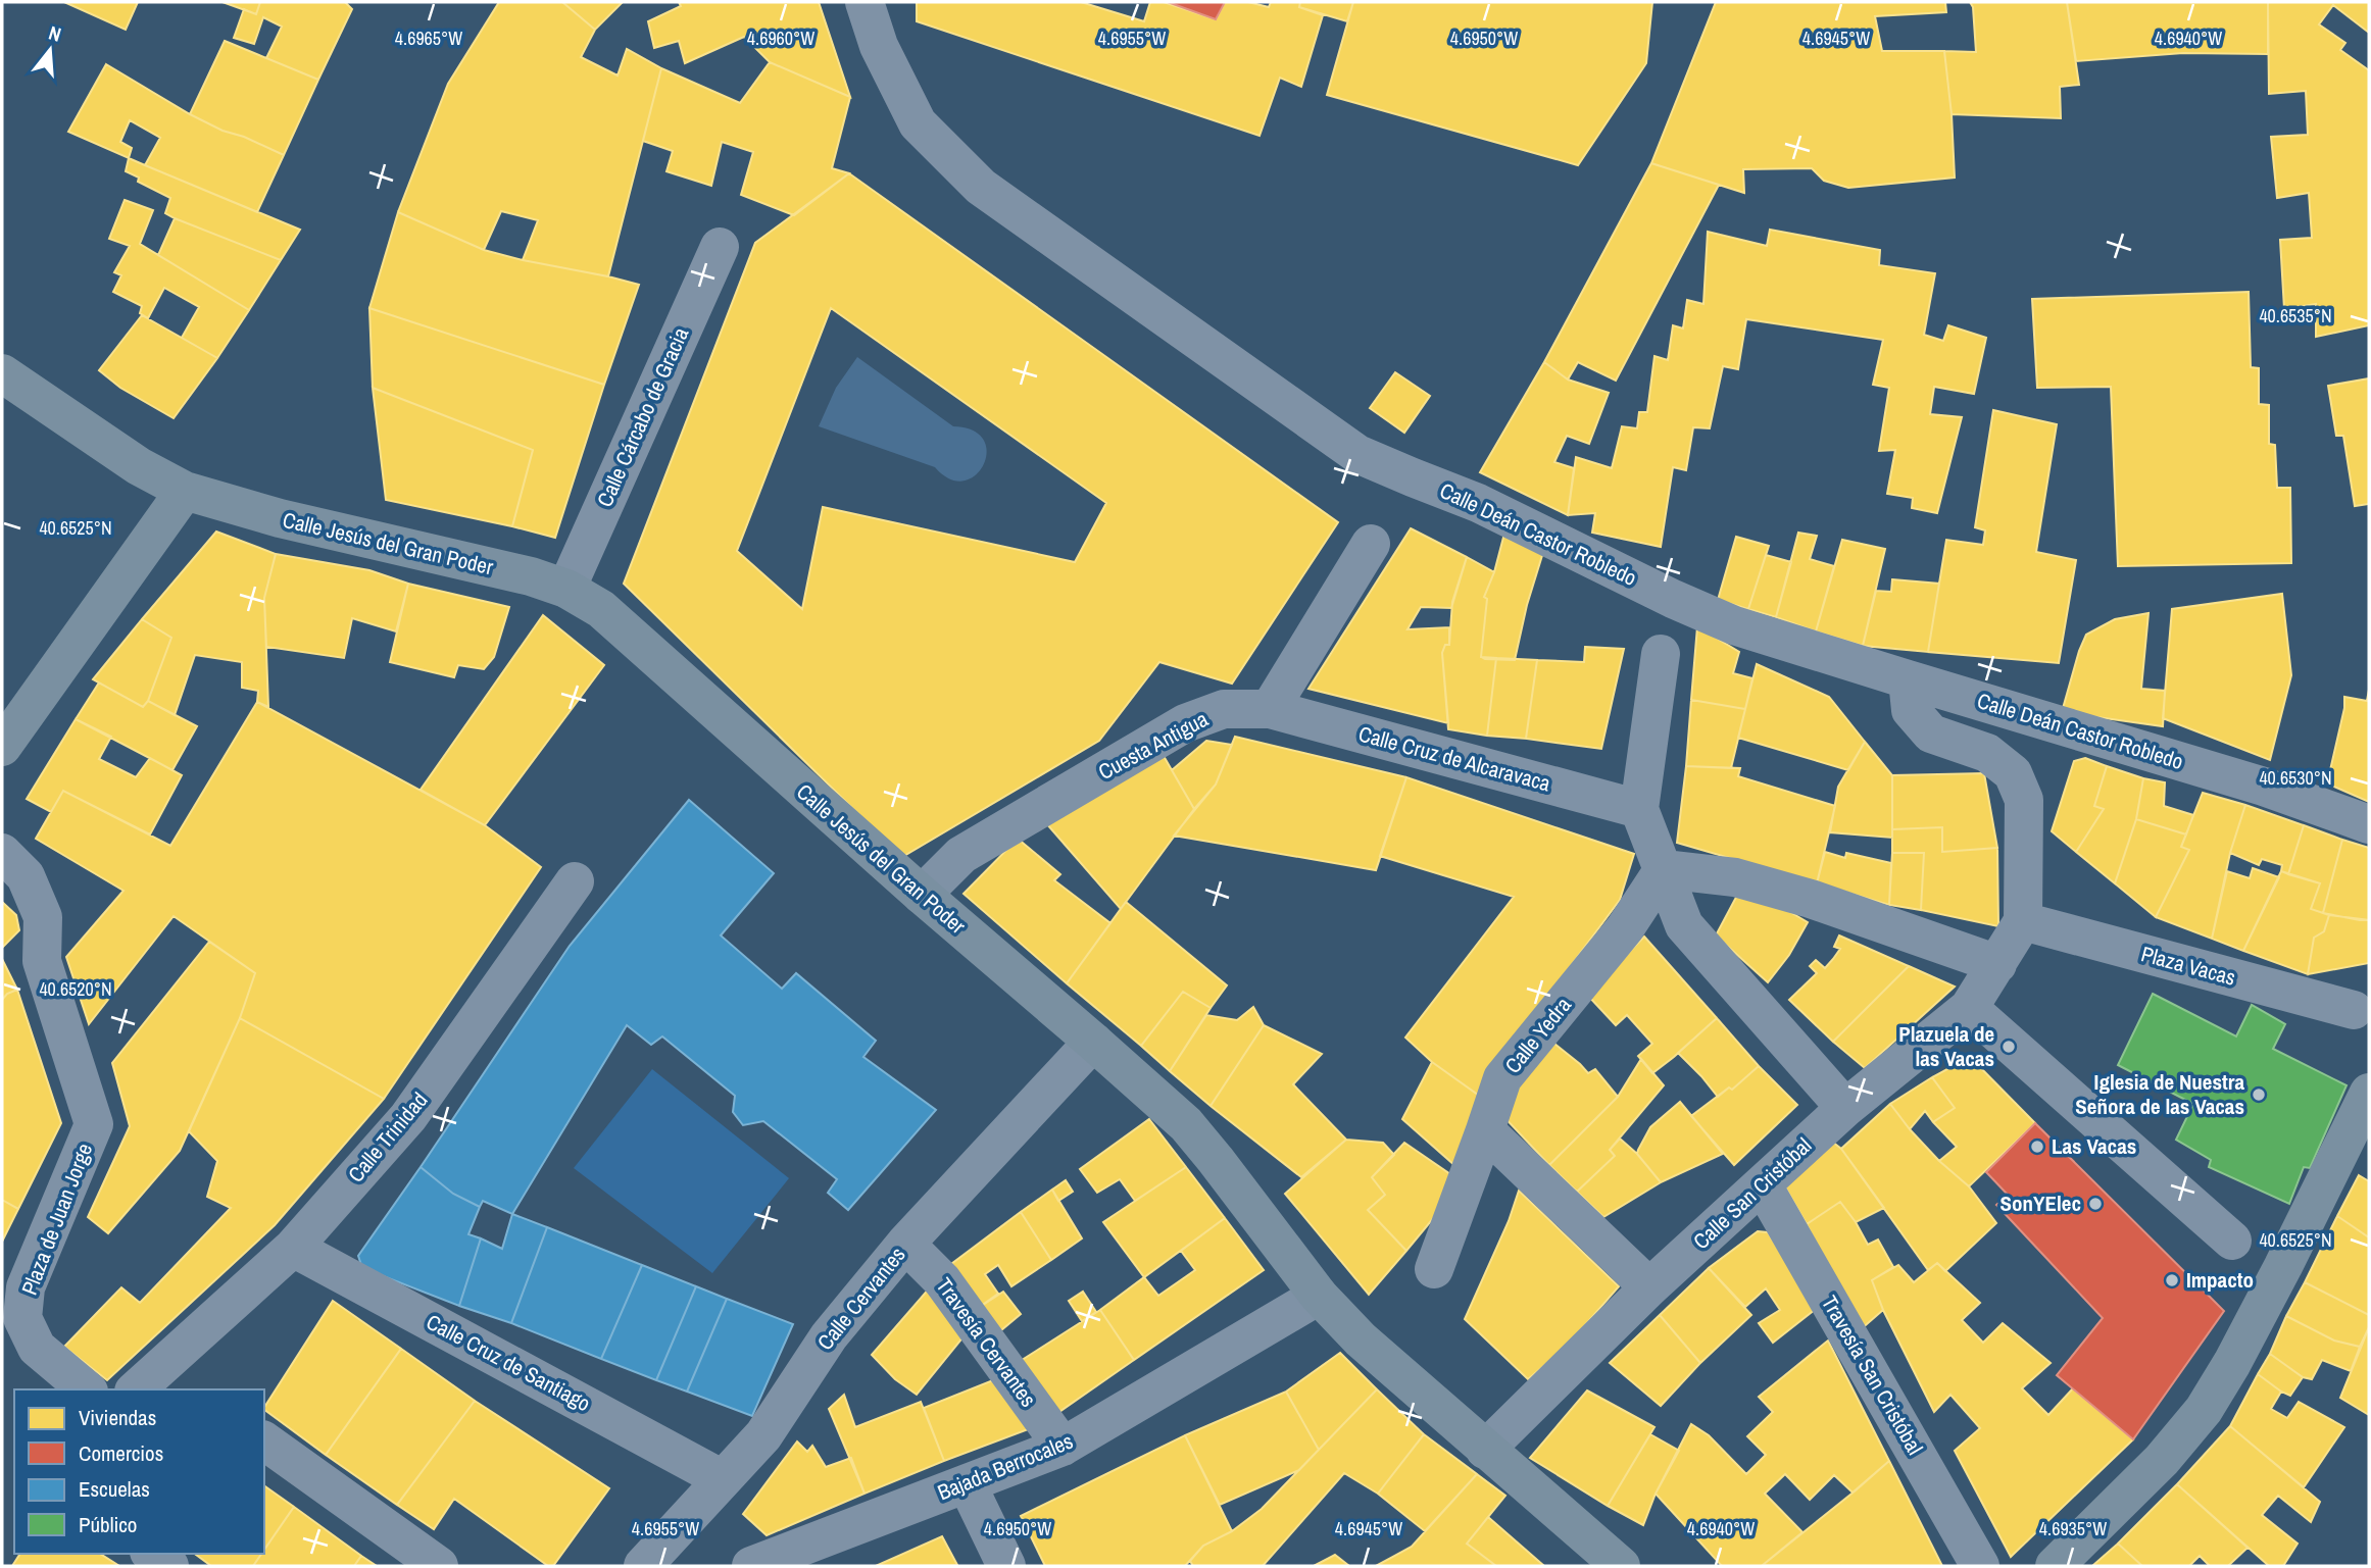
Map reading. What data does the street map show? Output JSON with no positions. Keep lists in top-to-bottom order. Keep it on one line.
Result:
{"streets":{"street":["Calle Cárcabo de Gracia","Calle Deán Castor Robledo","Calle Jesús del Gran Poder","Cuesta Antigua","Calle Cruz de Alcaravaca","Plaza Vacas","Calle Yedra","Calle Trinidad","Calle San Cristóbal","Plaza de Juan Jorge","Calle Cervantes","Travesía Cervantes","Calle Cruz de Santiago","Travesía San Cristóbal","Bajada Berrocales"]},"crossings":[["Calle Cárcabo de Gracia","Calle Jesús del Gran Poder"],["Calle Jesús del Gran Poder","Cuesta Antigua"],["Calle Jesús del Gran Poder","Calle San Cristóbal"],["Calle Jesús del Gran Poder","Calle Cervantes"],["Calle Jesús del Gran Poder","Bajada Berrocales"],["Cuesta Antigua","Calle Cruz de Alcaravaca"],["Calle Trinidad","Calle Cruz de Santiago"],["Calle San Cristóbal","Travesía San Cristóbal"],["Calle Cervantes","Travesía Cervantes"],["Calle Cervantes","Calle Cruz de Santiago"],["Travesía Cervantes","Bajada Berrocales"]],"places":["Plazuela de las Vacas","Iglesia de Nuestra Señora de las Vacas","Las Vacas","SonYElec","Impacto"],"legend":["Viviendas","Comercios","Escuelas","Público"],"north":"top","coordinates":["4.6965°W","4.6960°W","4.6955°W","4.6950°W","4.6945°W","4.6940°W","40.6535°N","40.6525°N","40.6530°N","40.6520°N","4.6935°W"]}
